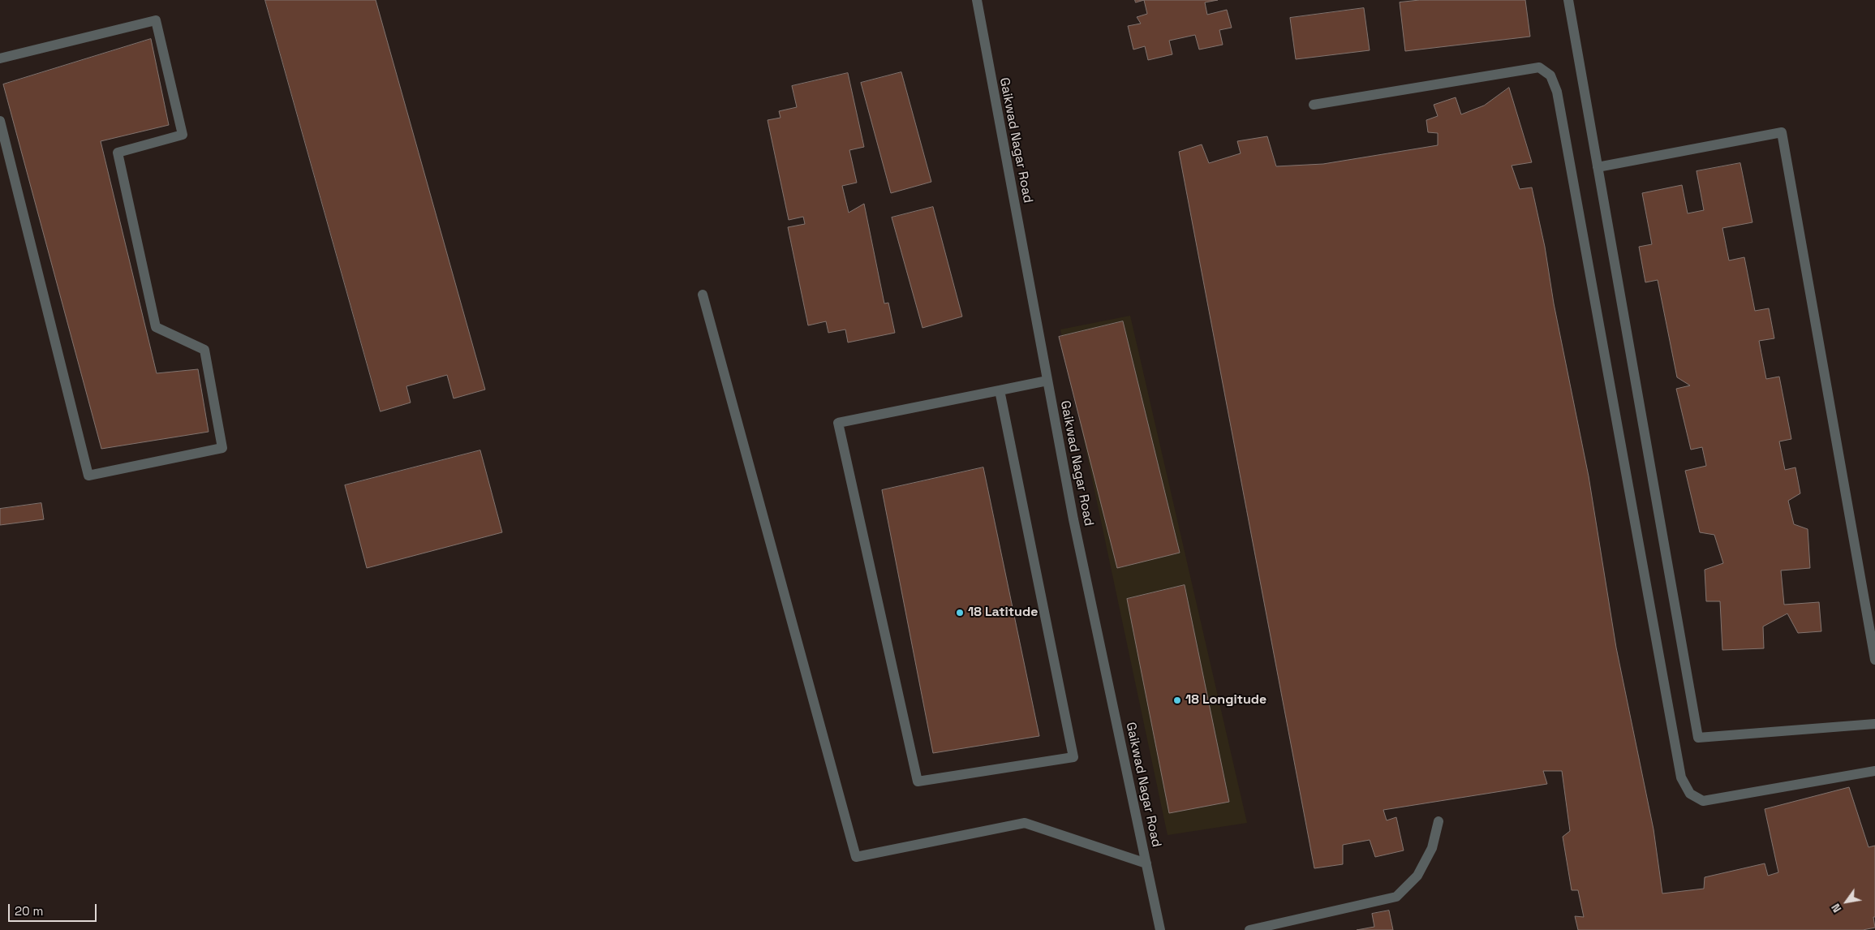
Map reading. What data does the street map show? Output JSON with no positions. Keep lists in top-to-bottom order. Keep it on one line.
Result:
{"streets":{"street":["Gaikwad Nagar Road"]},"places":["18 Latitude","18 Longitude"],"scale_bar":"20 m","north":"bottom left"}
